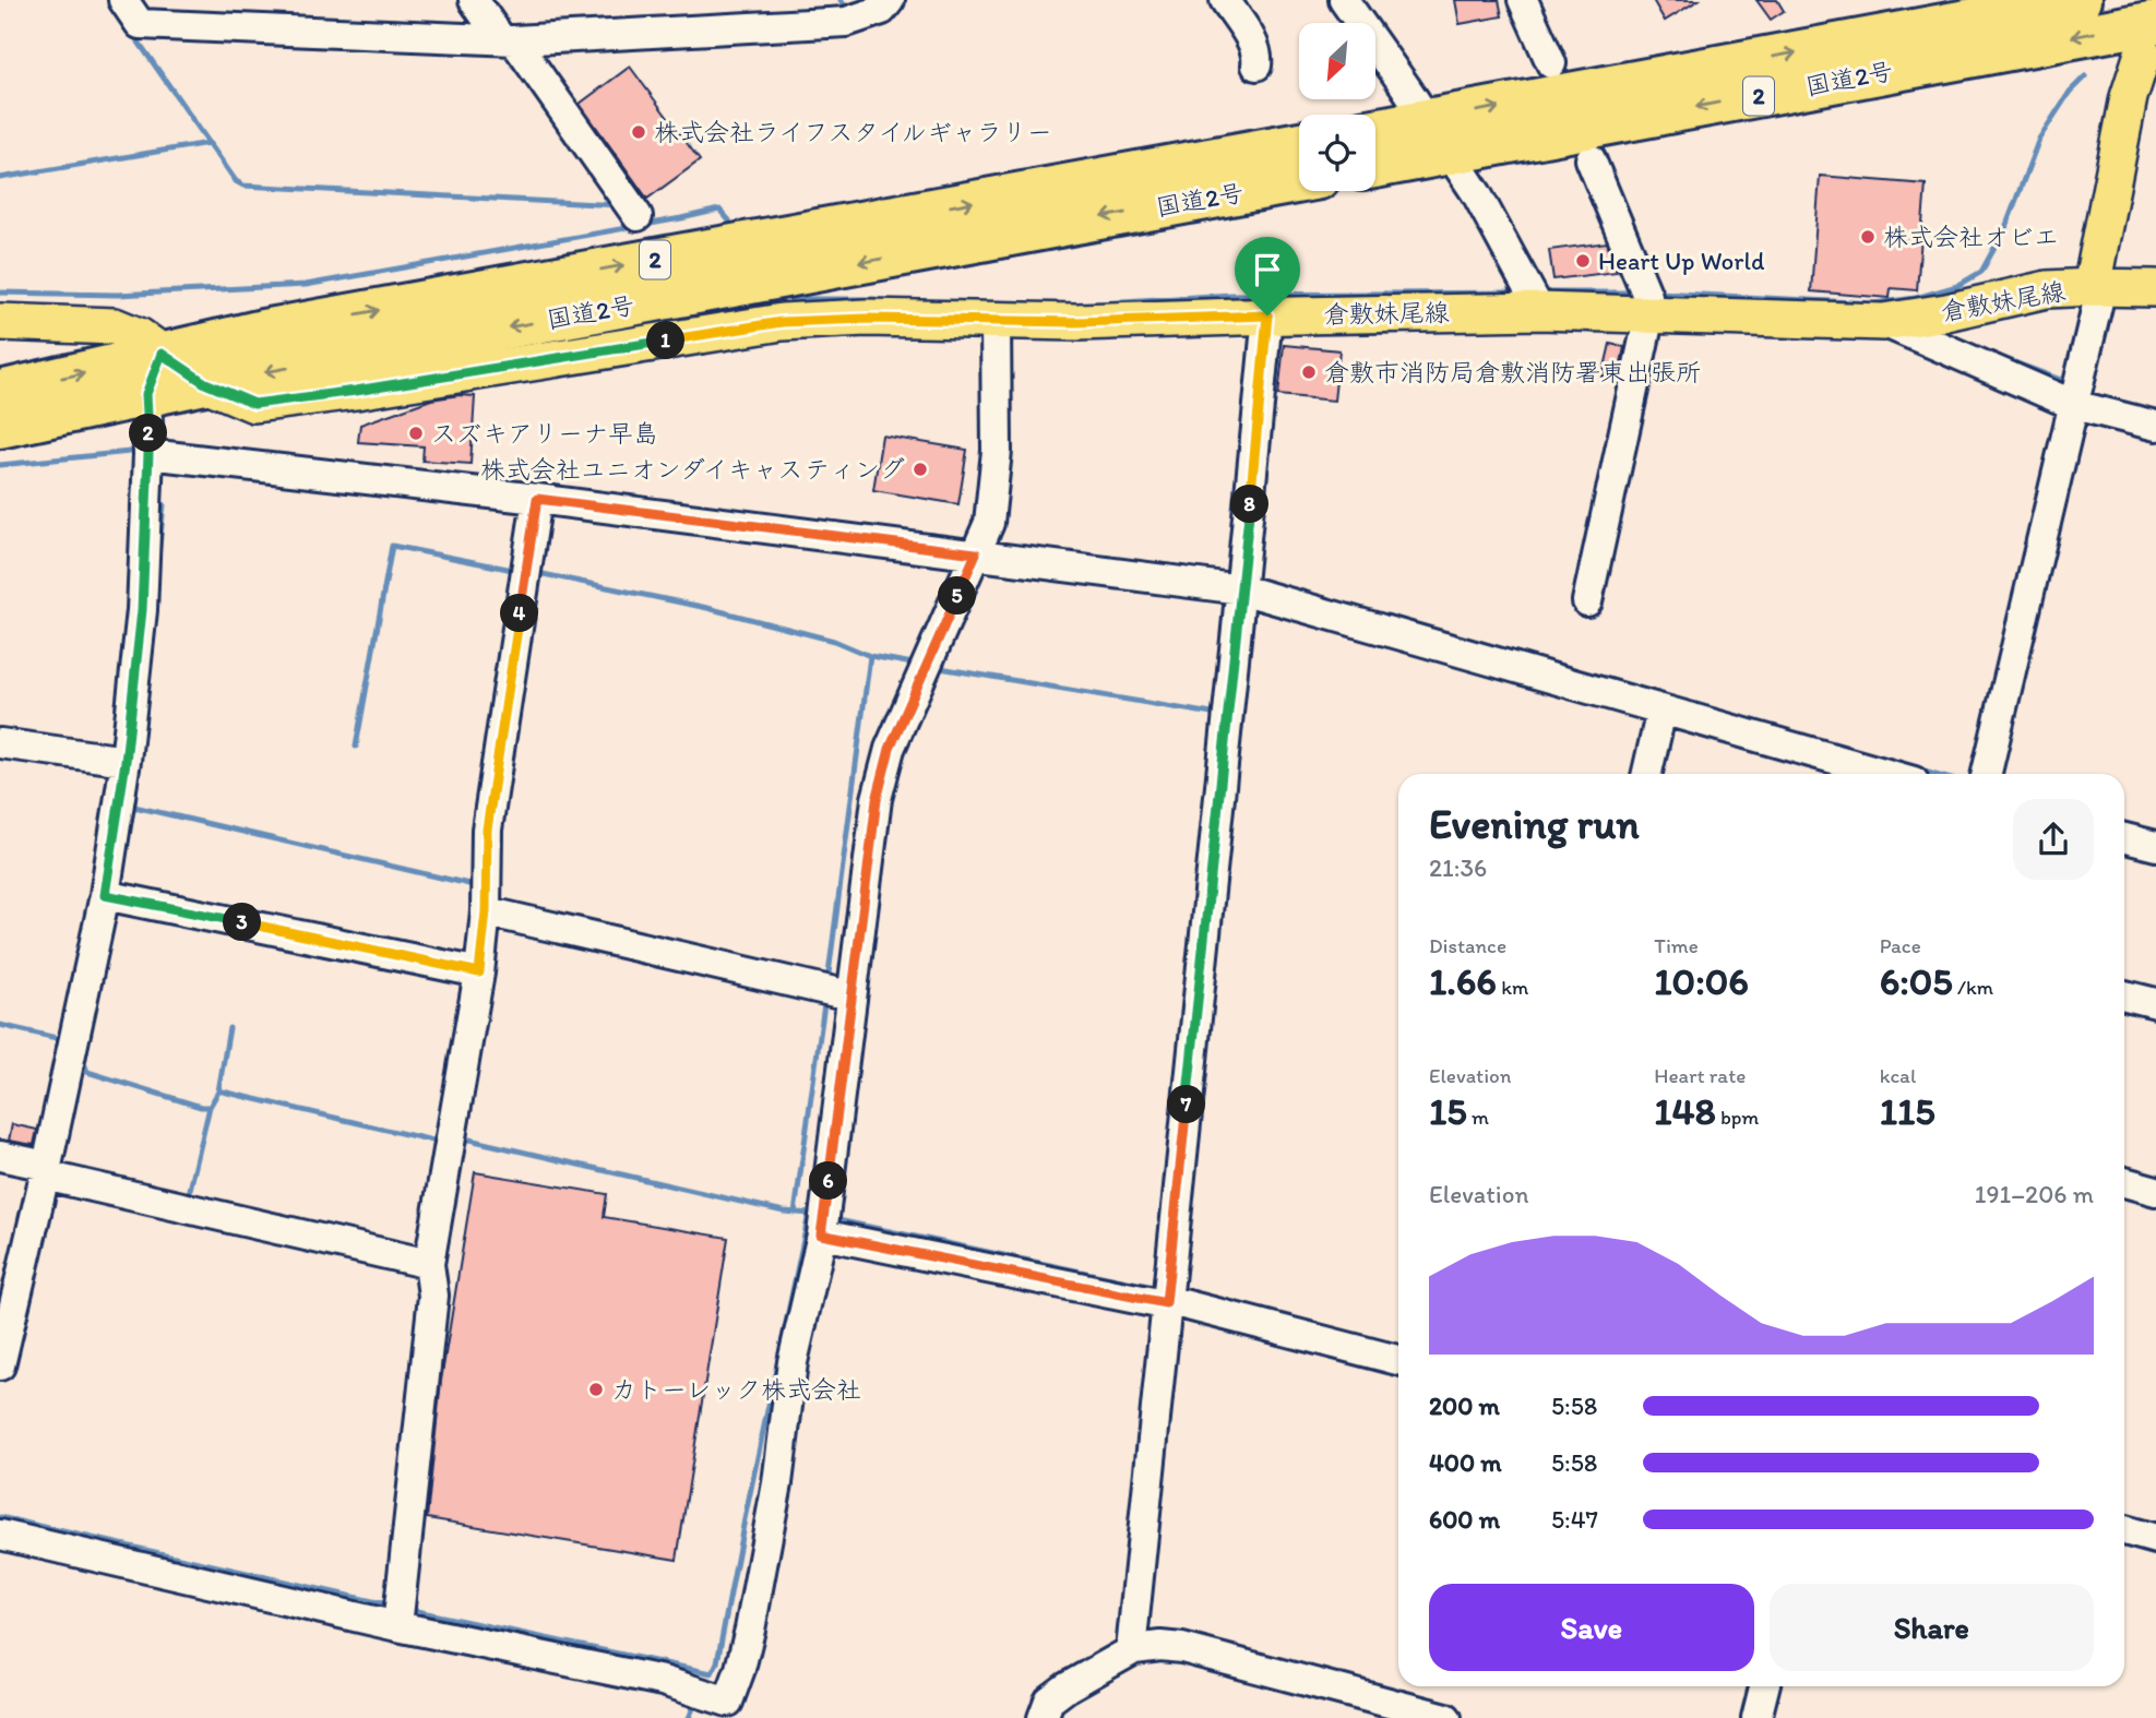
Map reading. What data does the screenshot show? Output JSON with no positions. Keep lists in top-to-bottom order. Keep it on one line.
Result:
{"streets":{"highway":["国道2号","2"],"main road":["倉敷妹尾線"]},"crossings":[["国道2号","倉敷妹尾線"]],"places":["株式会社ライフスタイルギャラリー","株式会社オビエ","Heart Up World","倉敷市消防局倉敷消防署東出張所","スズキアリーナ早島","株式会社ユニオンダイキャスティング","カトーレック株式会社"],"north":"bottom left","page":{"pins":["1","2","8","5","4","3","7","6"],"heading":["Evening run","21:36"],"stats":[["Distance","1.66 km"],["Time","10:06"],["Pace","6:05 /km"],["Elevation","15 m"],["Heart rate","148 bpm"],["kcal","115"]],"chart":["Elevation","191–206 m"],"list":[{"name":"200 m","note":"5:58"},{"name":"400 m","note":"5:58"},{"name":"600 m","note":"5:47"}],"buttons":["Save","Share"]}}
